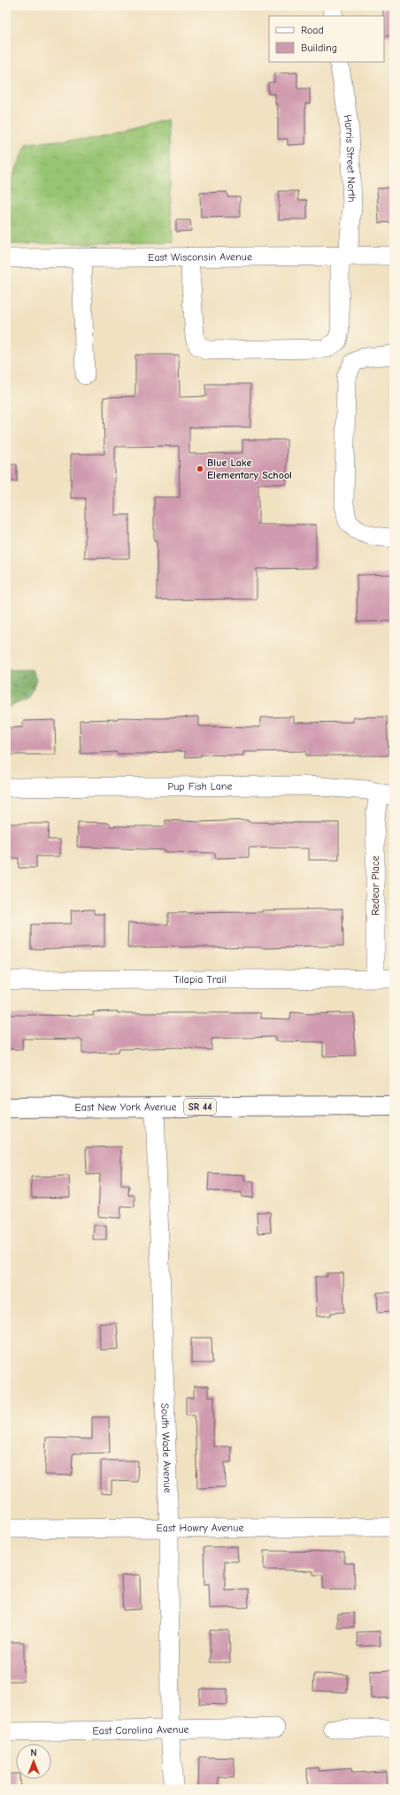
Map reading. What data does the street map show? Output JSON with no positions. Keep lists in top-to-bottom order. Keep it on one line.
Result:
{"streets":{"main road":["SR 44","East New York Avenue"],"street":["Harris Street North","East Wisconsin Avenue","Pup Fish Lane","Redear Place","Tilapia Trail","South Wade Avenue","East Howry Avenue","East Carolina Avenue"]},"crossings":[["Harris Street North","East Wisconsin Avenue"],["Pup Fish Lane","Redear Place"],["Redear Place","Tilapia Trail"],["East New York Avenue","South Wade Avenue"],["South Wade Avenue","East Howry Avenue"],["South Wade Avenue","East Carolina Avenue"]],"places":["Blue Lake Elementary School"],"legend":["Road","Building"],"north":"top"}
